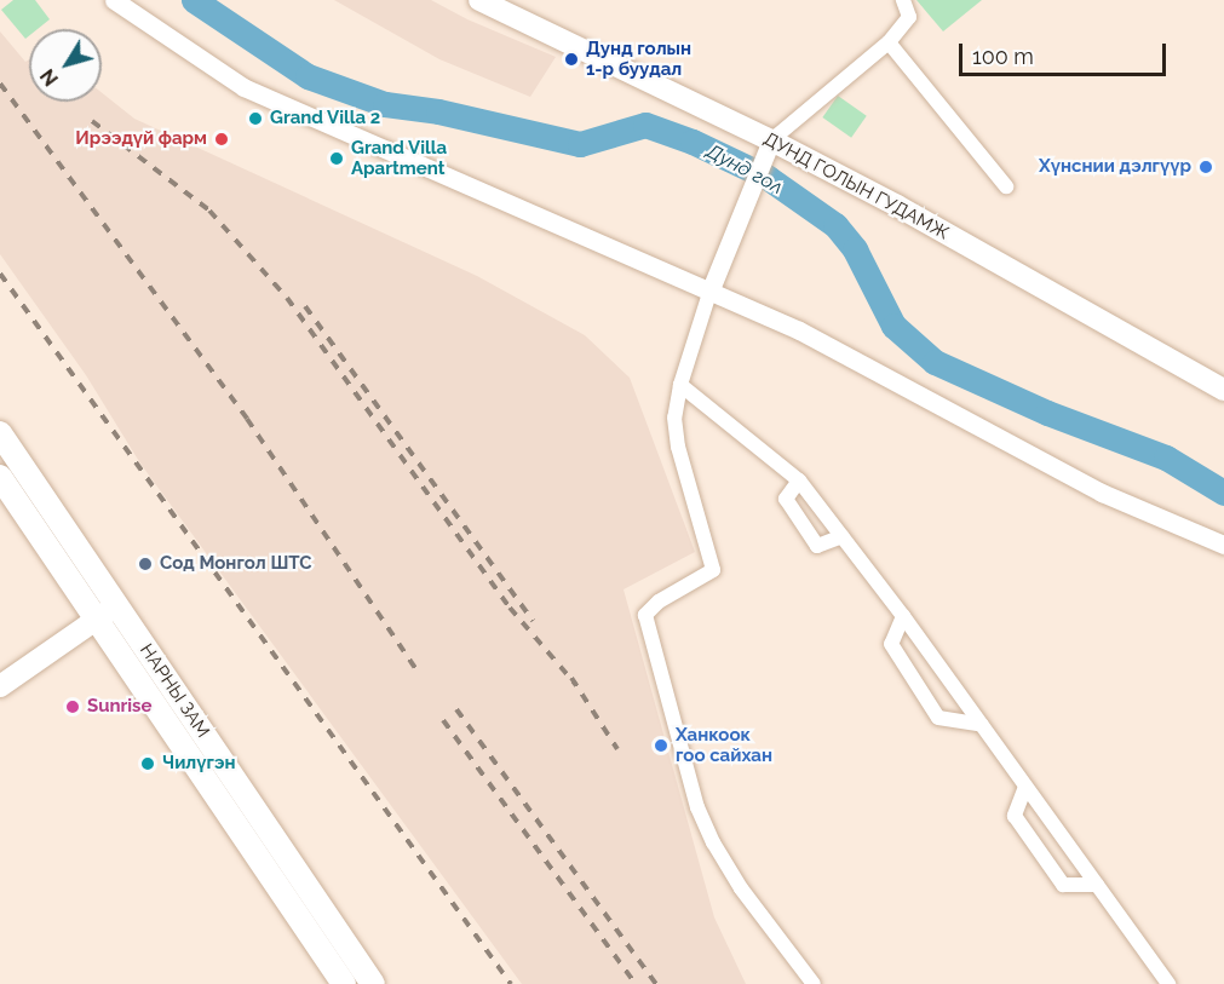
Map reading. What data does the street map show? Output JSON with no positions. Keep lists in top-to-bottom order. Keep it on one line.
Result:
{"streets":{"main road":["ДУНД ГОЛЫН ГУДАМЖ","НАРНЫ ЗАМ"]},"water":["Дунд гол"],"places":["Дунд голын 1-р буудал","Grand Villa 2","Ирээдүй фарм","Grand Villa Apartment","Хүнснии дэлгүүр","Сод Монгол ШТС","Sunrise","Ханкоок гоо сайхан","Чилүгэн"],"scale_bar":"100 m","north":"bottom left"}
